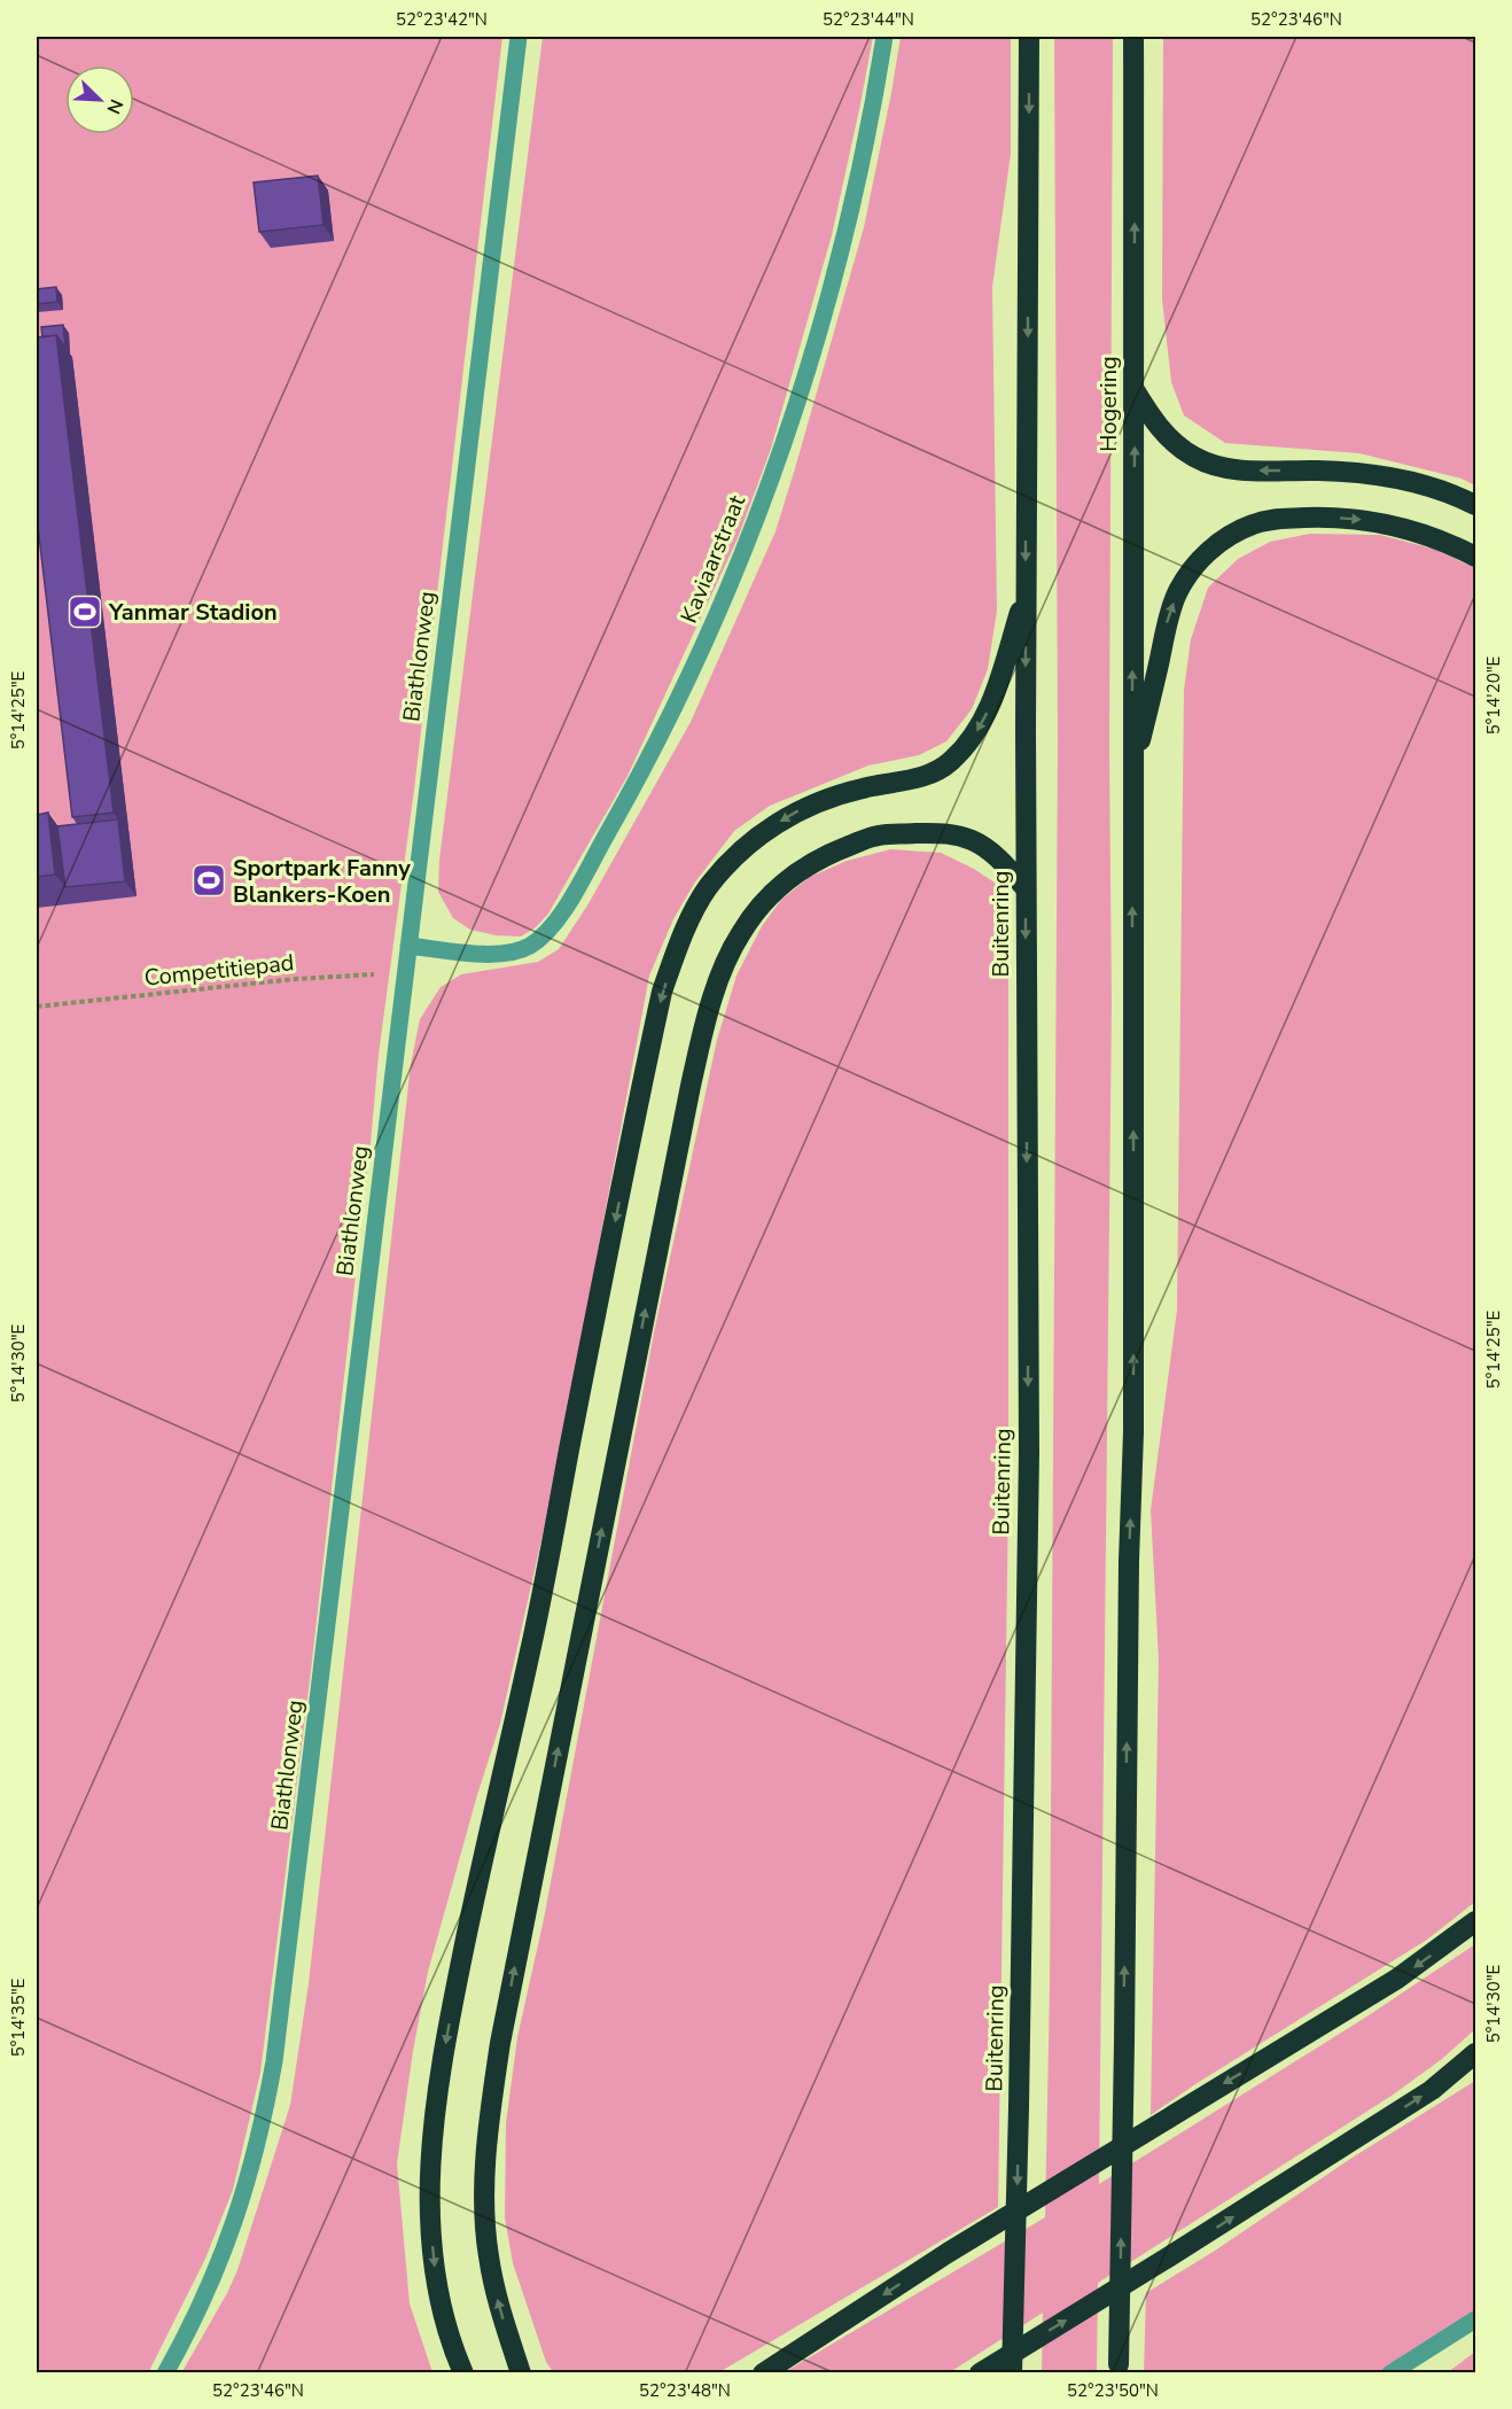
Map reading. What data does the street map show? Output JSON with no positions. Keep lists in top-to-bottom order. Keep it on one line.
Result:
{"streets":{"highway":["Hogering","Buitenring"],"street":["Kaviaarstraat","Biathlonweg"],"path":["Competitiepad"]},"crossings":[["Kaviaarstraat","Biathlonweg"],["Biathlonweg","Competitiepad"]],"places":{"sports":["Yanmar Stadion","Sportpark Fanny Blankers-Koen"]},"north":"bottom right","coordinates":["52°23'42\"N","52°23'44\"N","52°23'46\"N","5°14'20\"E","5°14'25\"E","5°14'30\"E","5°14'35\"E","52°23'48\"N","52°23'50\"N"]}
